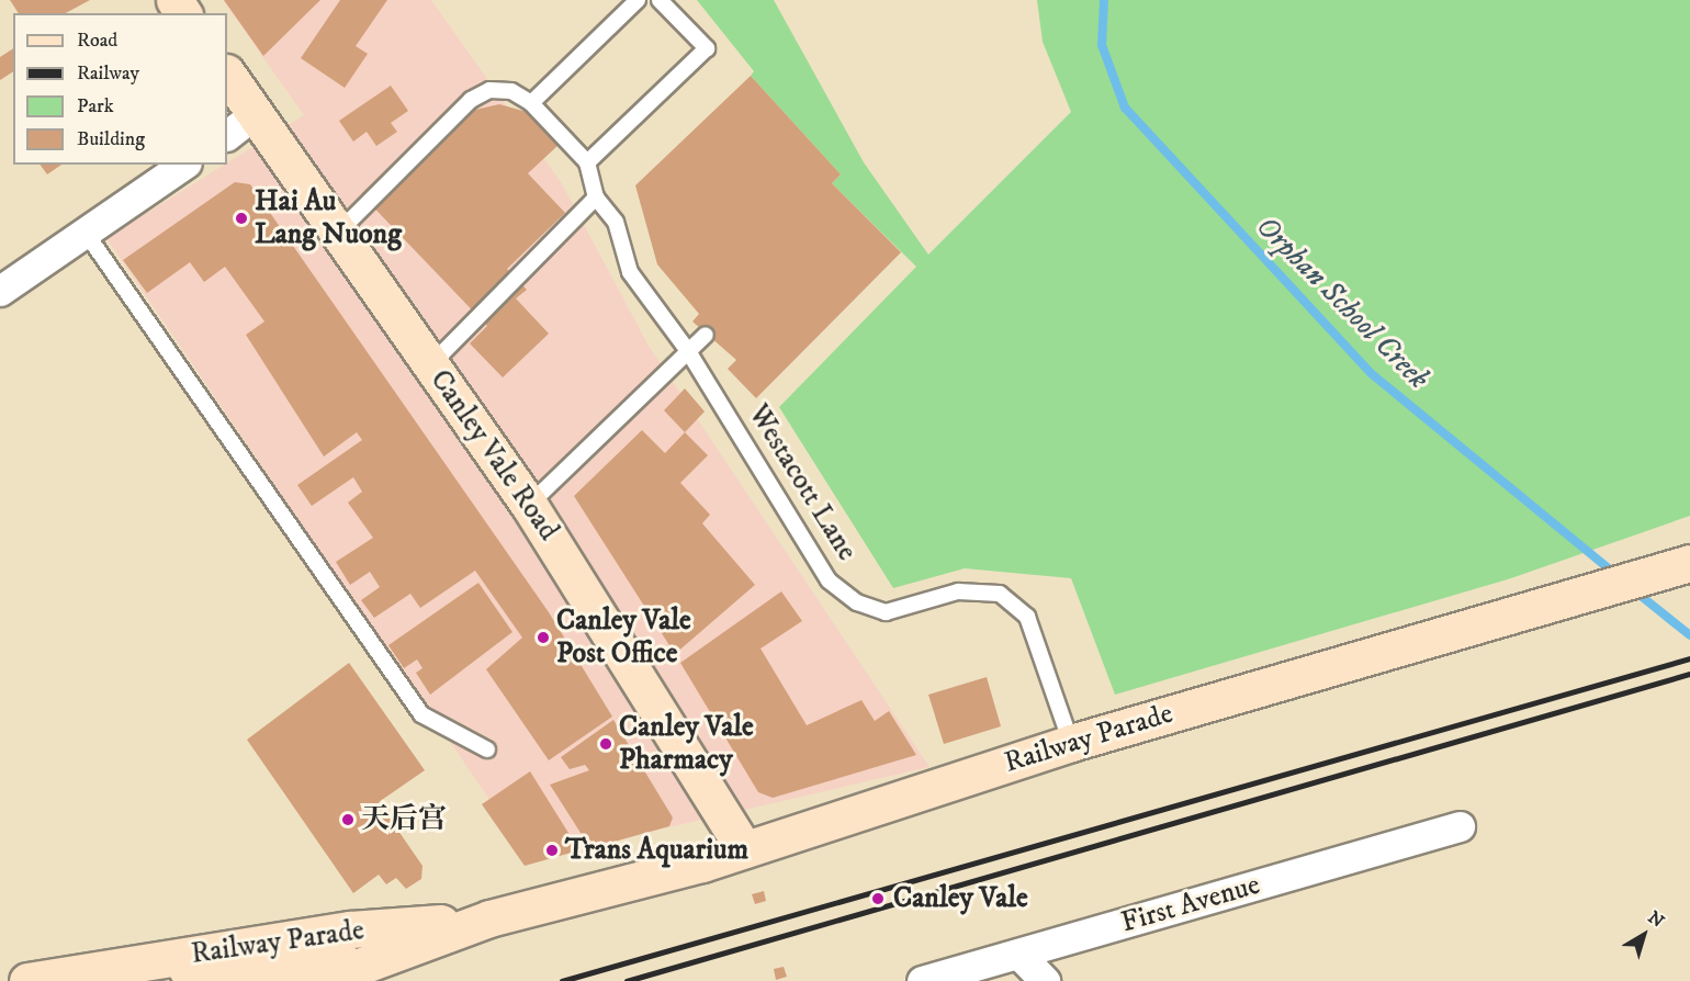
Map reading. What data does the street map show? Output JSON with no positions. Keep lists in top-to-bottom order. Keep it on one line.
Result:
{"streets":{"main road":["Canley Vale Road","Railway Parade"],"street":["First Avenue"],"lane":["Westacott Lane"]},"crossings":[["Canley Vale Road","Railway Parade"],["Westacott Lane","Railway Parade"]],"water":["Orphan School Creek"],"places":["Hai Au Lang Nuong","Canley Vale Post Office","Canley Vale Pharmacy","天后宫","Trans Aquarium","Canley Vale"],"legend":["Road","Railway","Park","Building"],"north":"top right"}
